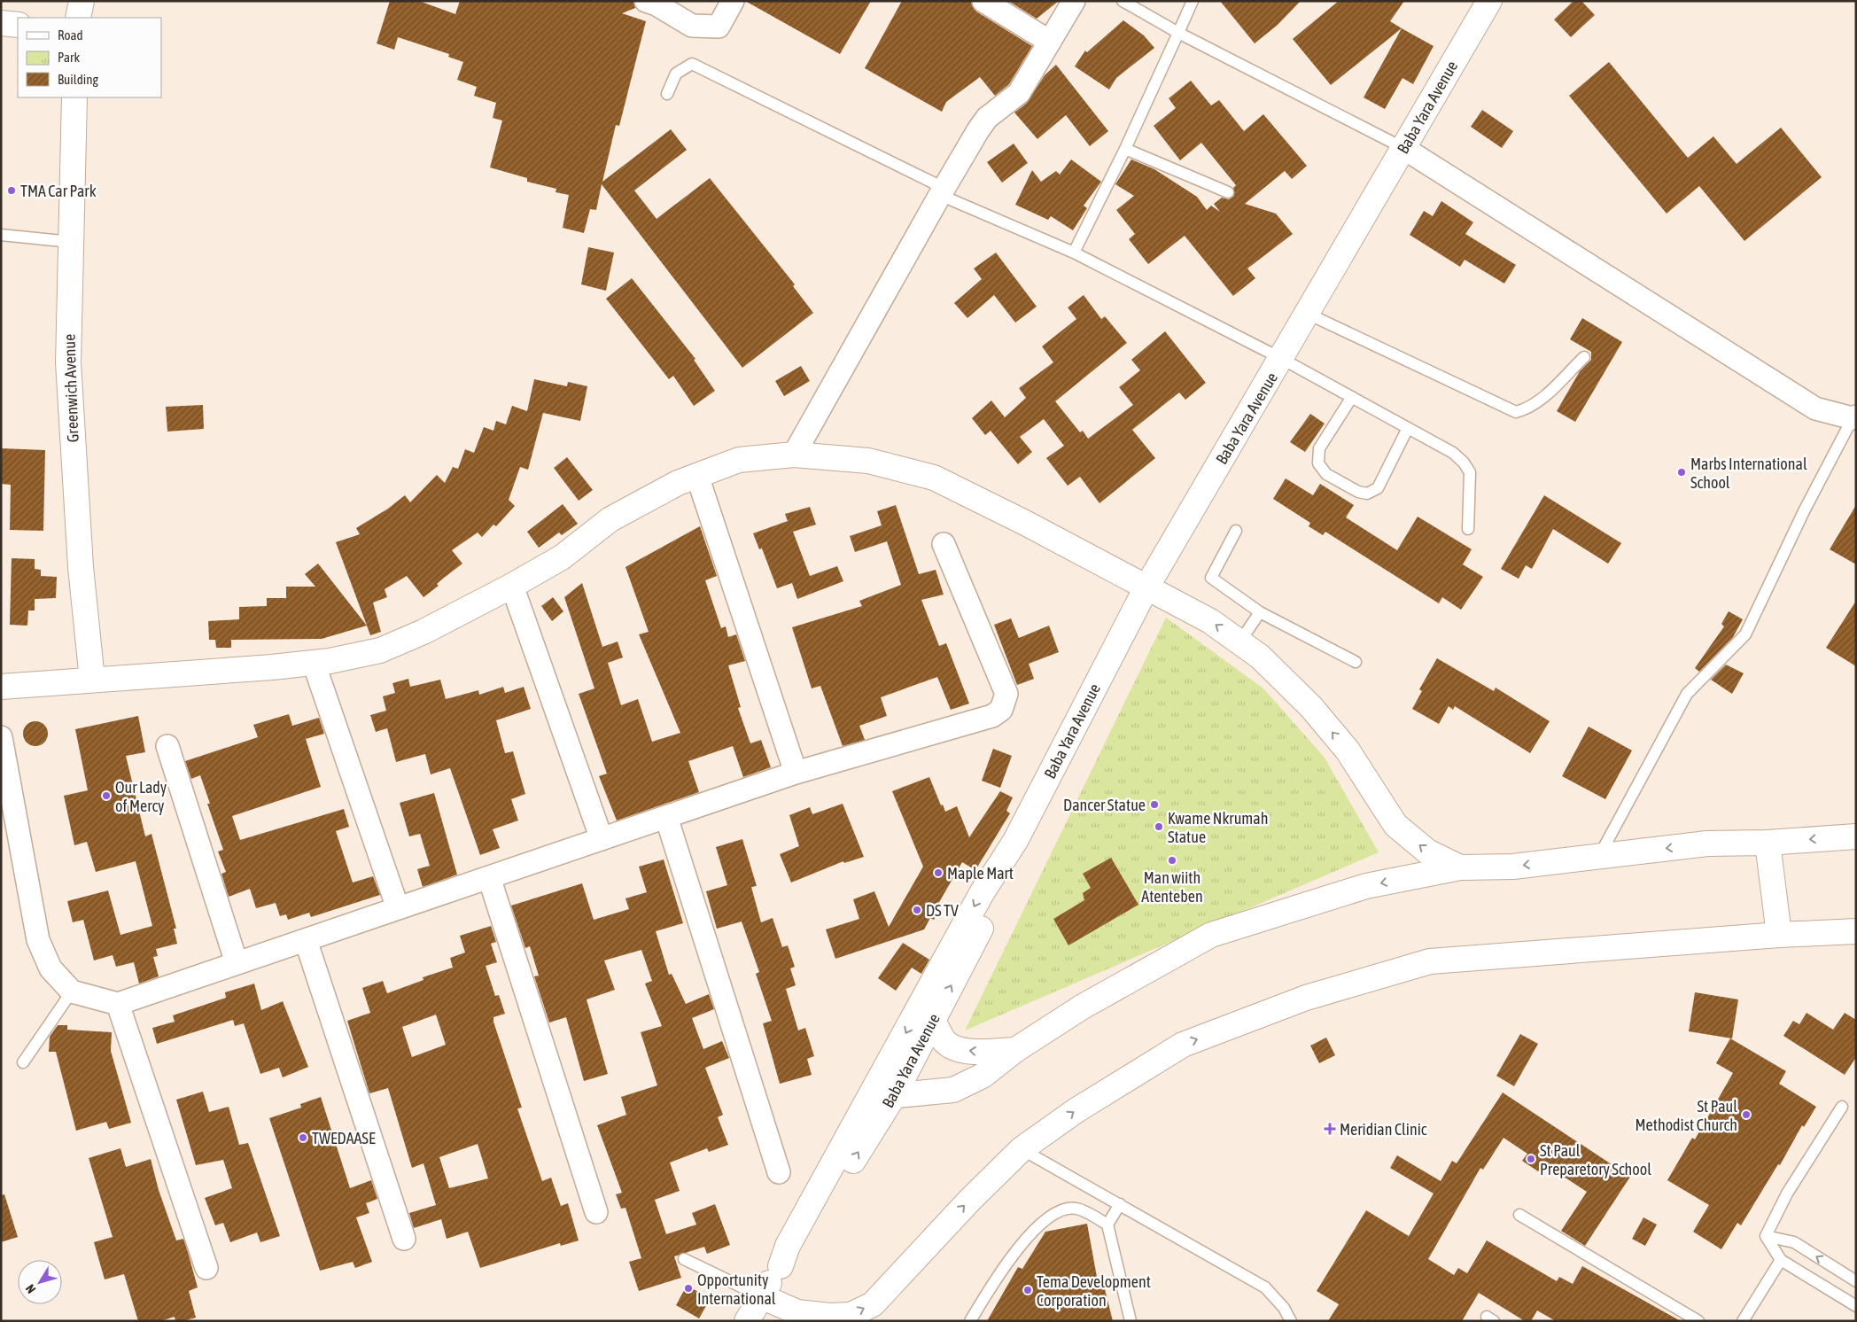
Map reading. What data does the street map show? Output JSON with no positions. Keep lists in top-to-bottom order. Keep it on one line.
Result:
{"streets":{"main road":["Baba Yara Avenue","Greenwich Avenue"]},"places":{"other":["TMA Car Park","Marbs International School","Our Lady of Mercy","Dancer Statue","Kwame Nkrumah Statue","Man wiith Atenteben","Maple Mart","DS TV","St Paul Methodist Church","TWEDAASE","St Paul Preparetory School","Opportunity International","Tema Development Corporation"],"health":["Meridian Clinic"]},"legend":["Road","Park","Building"],"north":"bottom left"}
